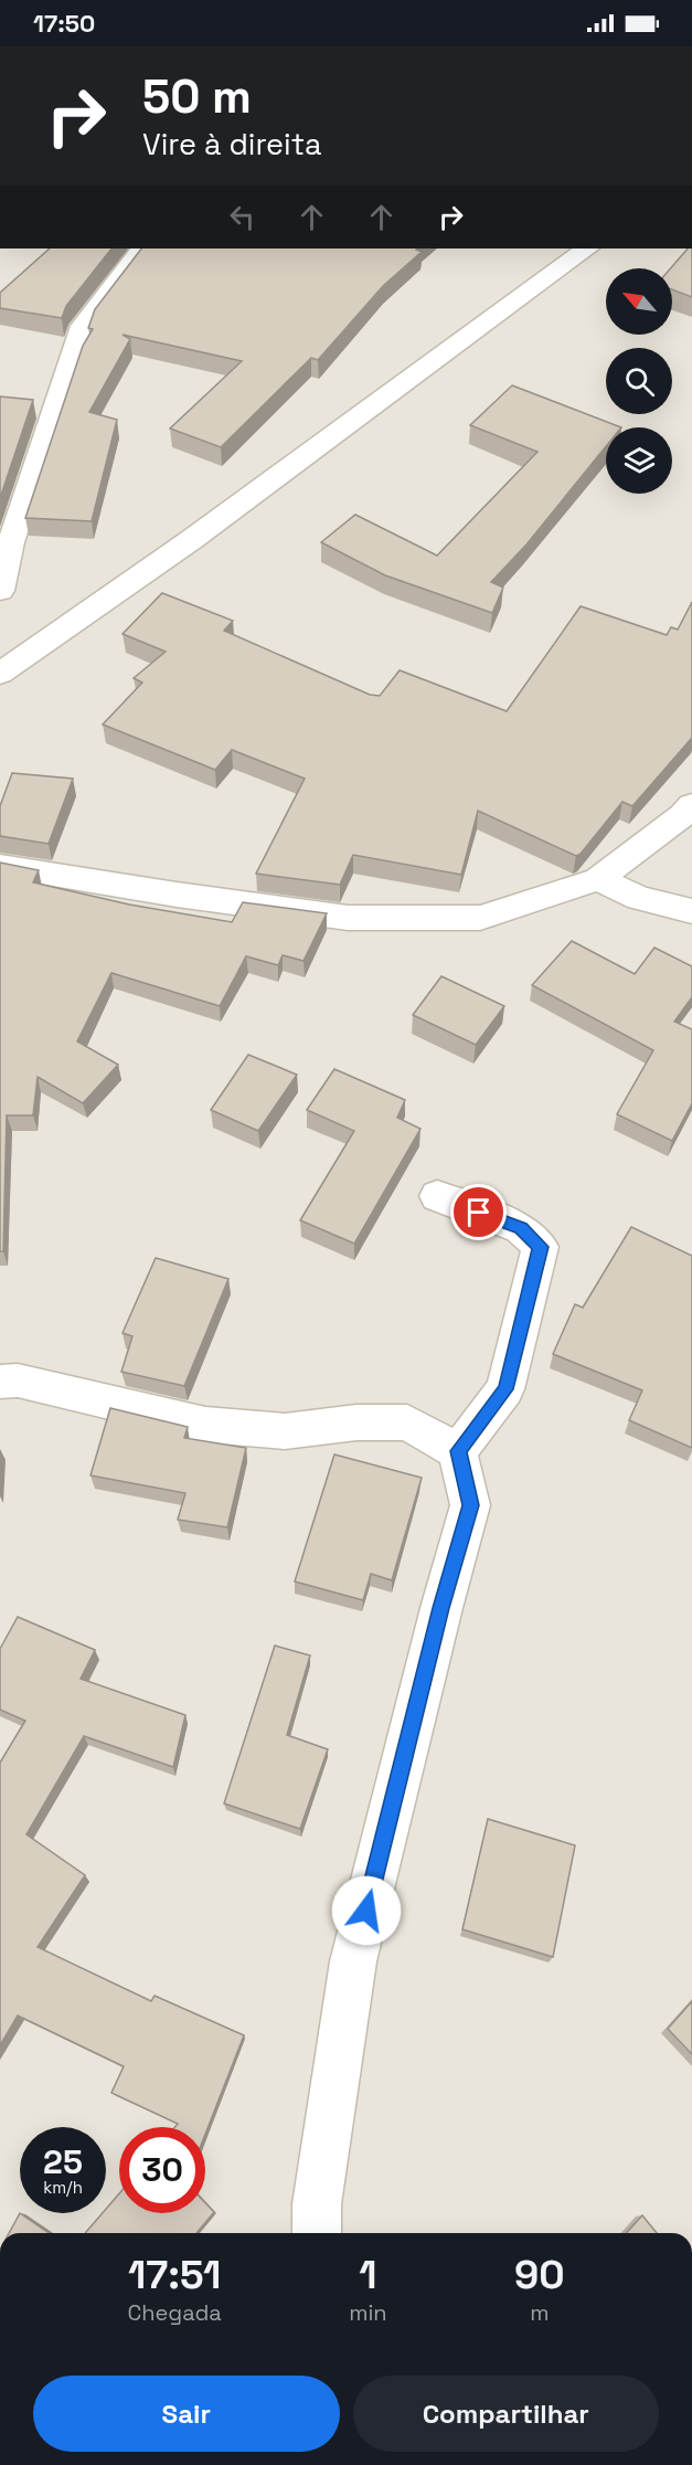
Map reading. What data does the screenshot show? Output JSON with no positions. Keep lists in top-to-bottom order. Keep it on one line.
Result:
{"north":"top left","page":{"status":"17:50","turn":["50 m","Vire à direita"],"speed":"25 km/h","limit":"30","eta":["17:51","Chegada","1","min","90","m"],"buttons":["Sair","Compartilhar"]}}
